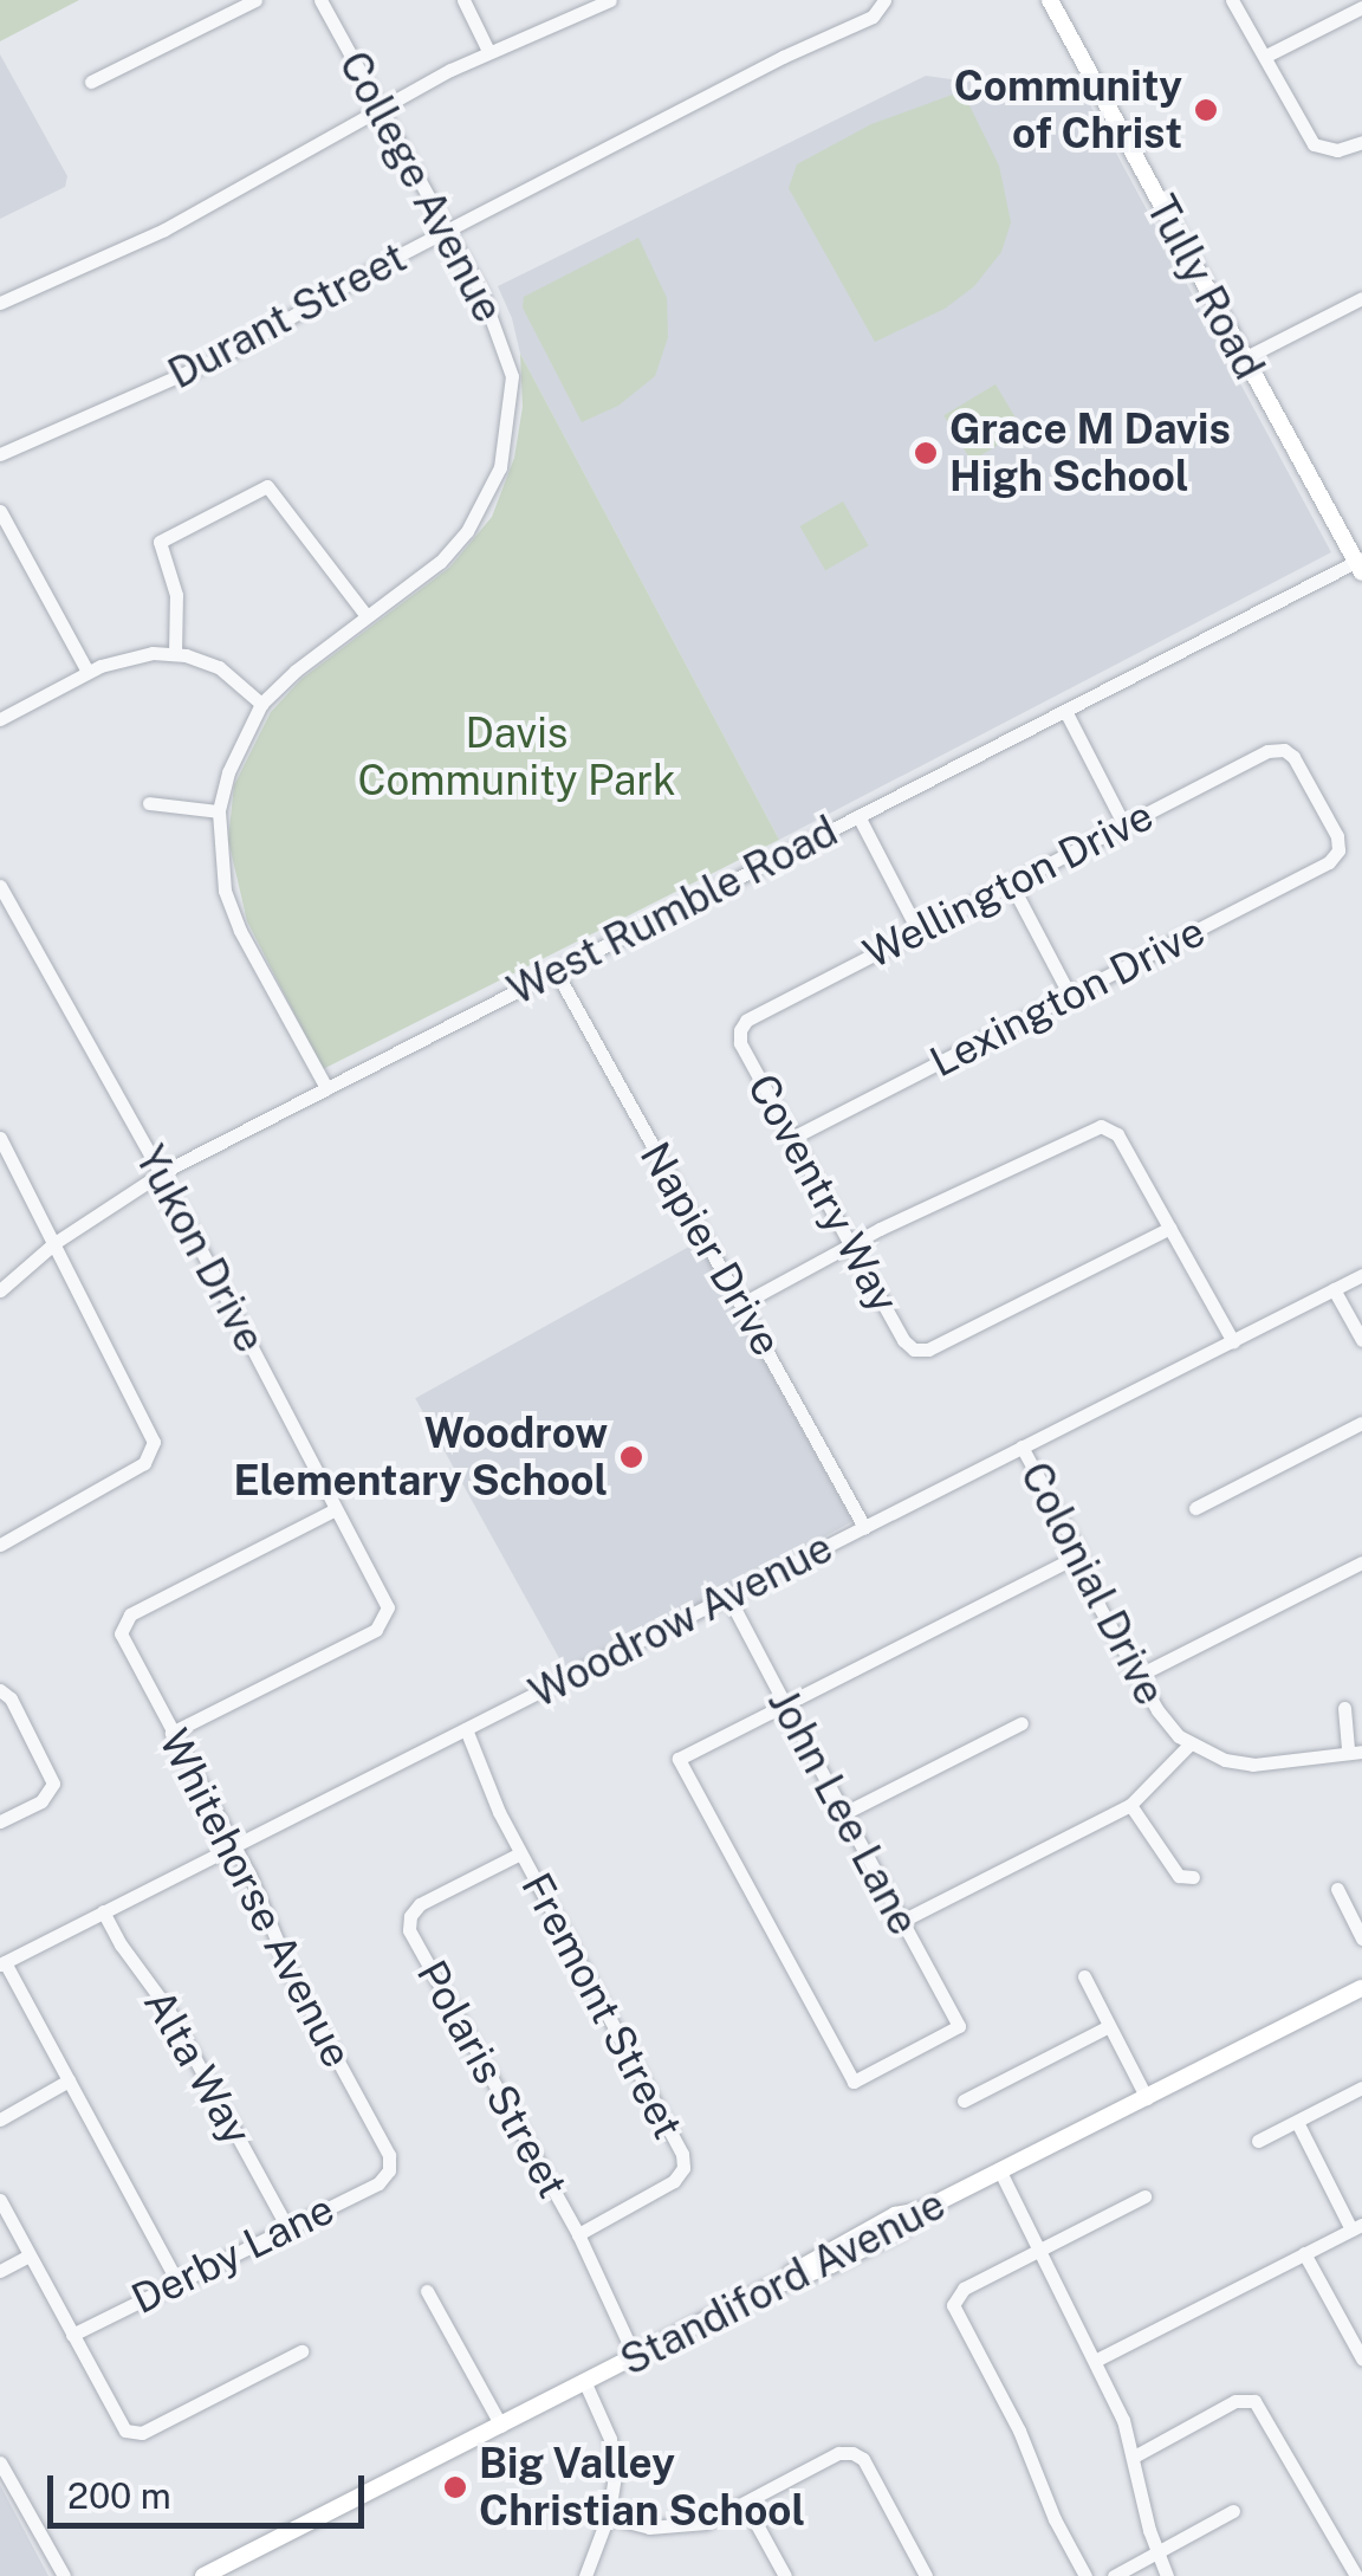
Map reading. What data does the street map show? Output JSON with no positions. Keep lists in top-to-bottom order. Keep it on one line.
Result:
{"streets":{"main road":["Tully Road","Standiford Avenue"],"street":["College Avenue","Durant Street","Wellington Drive","West Rumble Road","Lexington Drive","Coventry Way","Yukon Drive","Napier Drive","Colonial Drive","Woodrow Avenue","John Lee Lane","Whitehorse Avenue","Fremont Street","Alta Way","Polaris Street","Derby Lane"]},"crossings":[["College Avenue","Durant Street"],["College Avenue","West Rumble Road"],["Tully Road","West Rumble Road"],["Wellington Drive","Lexington Drive"],["Wellington Drive","Coventry Way"],["West Rumble Road","Yukon Drive"],["West Rumble Road","Napier Drive"],["Lexington Drive","Coventry Way"],["Yukon Drive","Whitehorse Avenue"],["Napier Drive","Woodrow Avenue"],["Colonial Drive","Woodrow Avenue"],["Woodrow Avenue","John Lee Lane"],["Woodrow Avenue","Whitehorse Avenue"],["Woodrow Avenue","Fremont Street"],["Woodrow Avenue","Alta Way"],["Whitehorse Avenue","Derby Lane"],["Fremont Street","Polaris Street"],["Alta Way","Derby Lane"],["Polaris Street","Standiford Avenue"]],"parks":["Davis Community Park"],"places":["Community of Christ","Grace M Davis High School","Woodrow Elementary School","Big Valley Christian School"],"scale_bar":"200 m"}
